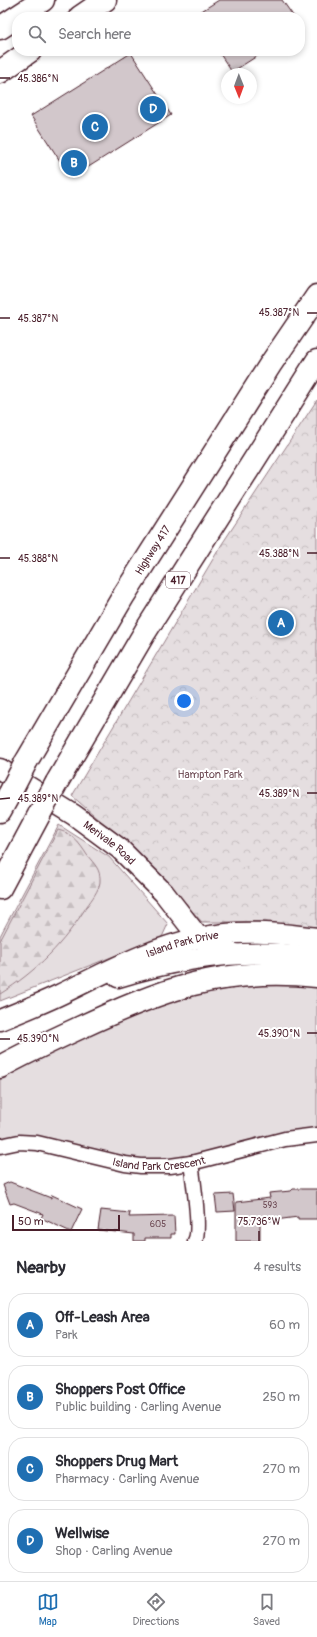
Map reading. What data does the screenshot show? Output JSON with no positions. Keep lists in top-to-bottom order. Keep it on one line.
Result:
{"streets":{"main road":["Highway 417","417","Merivale Road","Island Park Drive"],"street":["Island Park Crescent"]},"crossings":[["Merivale Road","Island Park Drive"]],"parks":["Hampton Park"],"house_numbers":["593","605"],"scale_bar":"50 m","north":"bottom","page":{"search":"Search here","pins":["D","C","B","A"],"scale":"50 m","heading":["Nearby","4 results"],"list":[{"mark":"A","name":"Off-Leash Area","note":"Park","value":"60 m"},{"mark":"B","name":"Shoppers Post Office","note":"Public building · Carling Avenue","value":"250 m"},{"mark":"C","name":"Shoppers Drug Mart","note":"Pharmacy · Carling Avenue","value":"270 m"},{"mark":"D","name":"Wellwise","note":"Shop · Carling Avenue","value":"270 m"}],"nav":["Map","Directions","Saved"]},"coordinates":["45.386°N","45.387°N","45.388°N","45.389°N","45.390°N","75.736°W"]}
